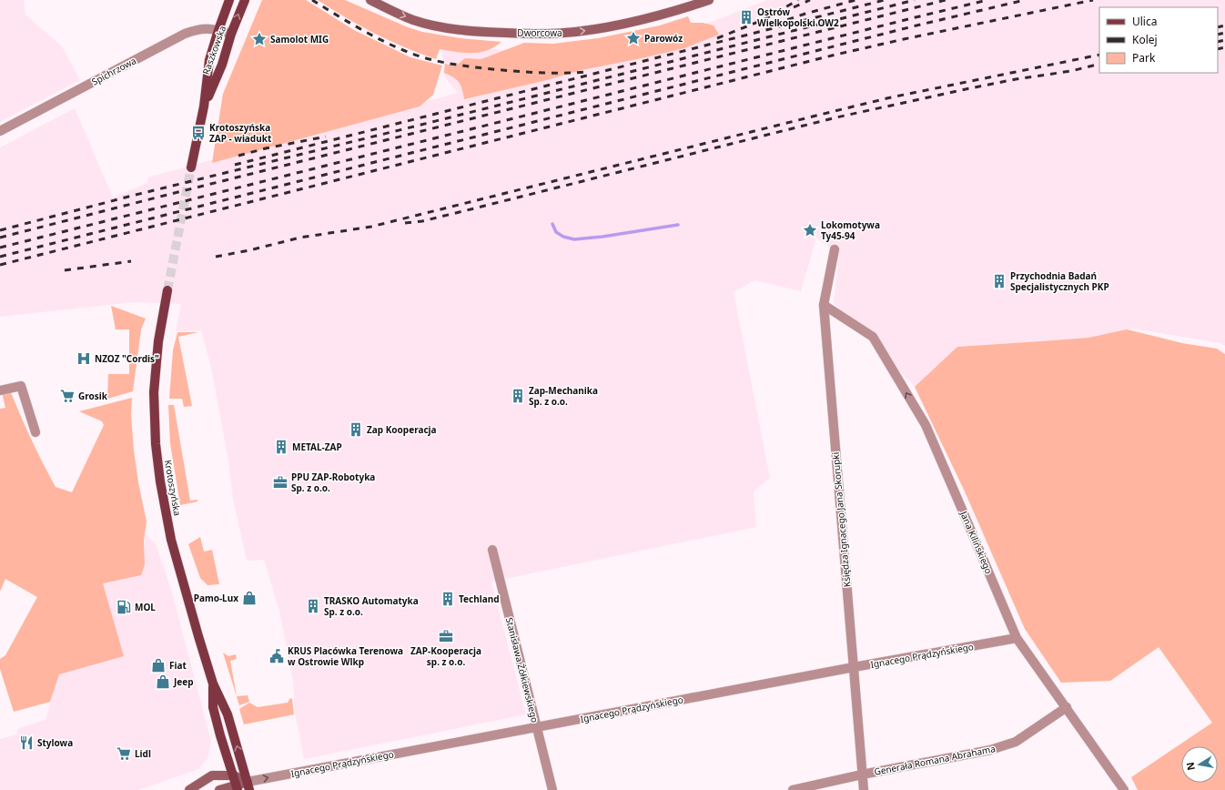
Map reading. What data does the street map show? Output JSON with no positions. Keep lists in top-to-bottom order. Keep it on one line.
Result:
{"streets":{"main road":["Dworcowa","Raszkowska","Krotoszyńska"],"street":["Spichrzowa","Księdza Ignacego Jana Skorupki","Jana Kilińskiego","Ignacego Prądzyńskiego","Stanisława Żółkiewskiego","Generała Romana Abrahama"]},"crossings":[["Raszkowska","Spichrzowa"],["Krotoszyńska","Ignacego Prądzyńskiego"],["Księdza Ignacego Jana Skorupki","Jana Kilińskiego"],["Księdza Ignacego Jana Skorupki","Ignacego Prądzyńskiego"],["Księdza Ignacego Jana Skorupki","Generała Romana Abrahama"],["Jana Kilińskiego","Ignacego Prądzyńskiego"],["Jana Kilińskiego","Generała Romana Abrahama"],["Ignacego Prądzyńskiego","Stanisława Żółkiewskiego"]],"one_way":["Dworcowa","Jana Kilińskiego","Ignacego Prądzyńskiego"],"places":{"building":["Ostrów Wielkopolski OW2","Przychodnia Badań Specjalistycznych PKP","Zap-Mechanika Sp. z o.o.","Zap Kooperacja","METAL-ZAP","Techland","TRASKO Automatyka Sp. z o.o."],"place":["Parowóz","Samolot MIG","Lokomotywa Ty45-94"],"bus stop":["Krotoszyńska ZAP - wiadukt"],"hospital":["NZOZ \"Cordis\""],"supermarket":["Grosik","Lidl"],"office":["PPU ZAP-Robotyka Sp. z o.o.","ZAP-Kooperacja sp. z o.o."],"shop":["Pamo-Lux","Fiat","Jeep"],"fuel station":["MOL"],"public building":["KRUS Placówka Terenowa w Ostrowie Wlkp"],"restaurant":["Stylowa"]},"legend":["Ulica","Kolej","Park"],"north":"left"}
